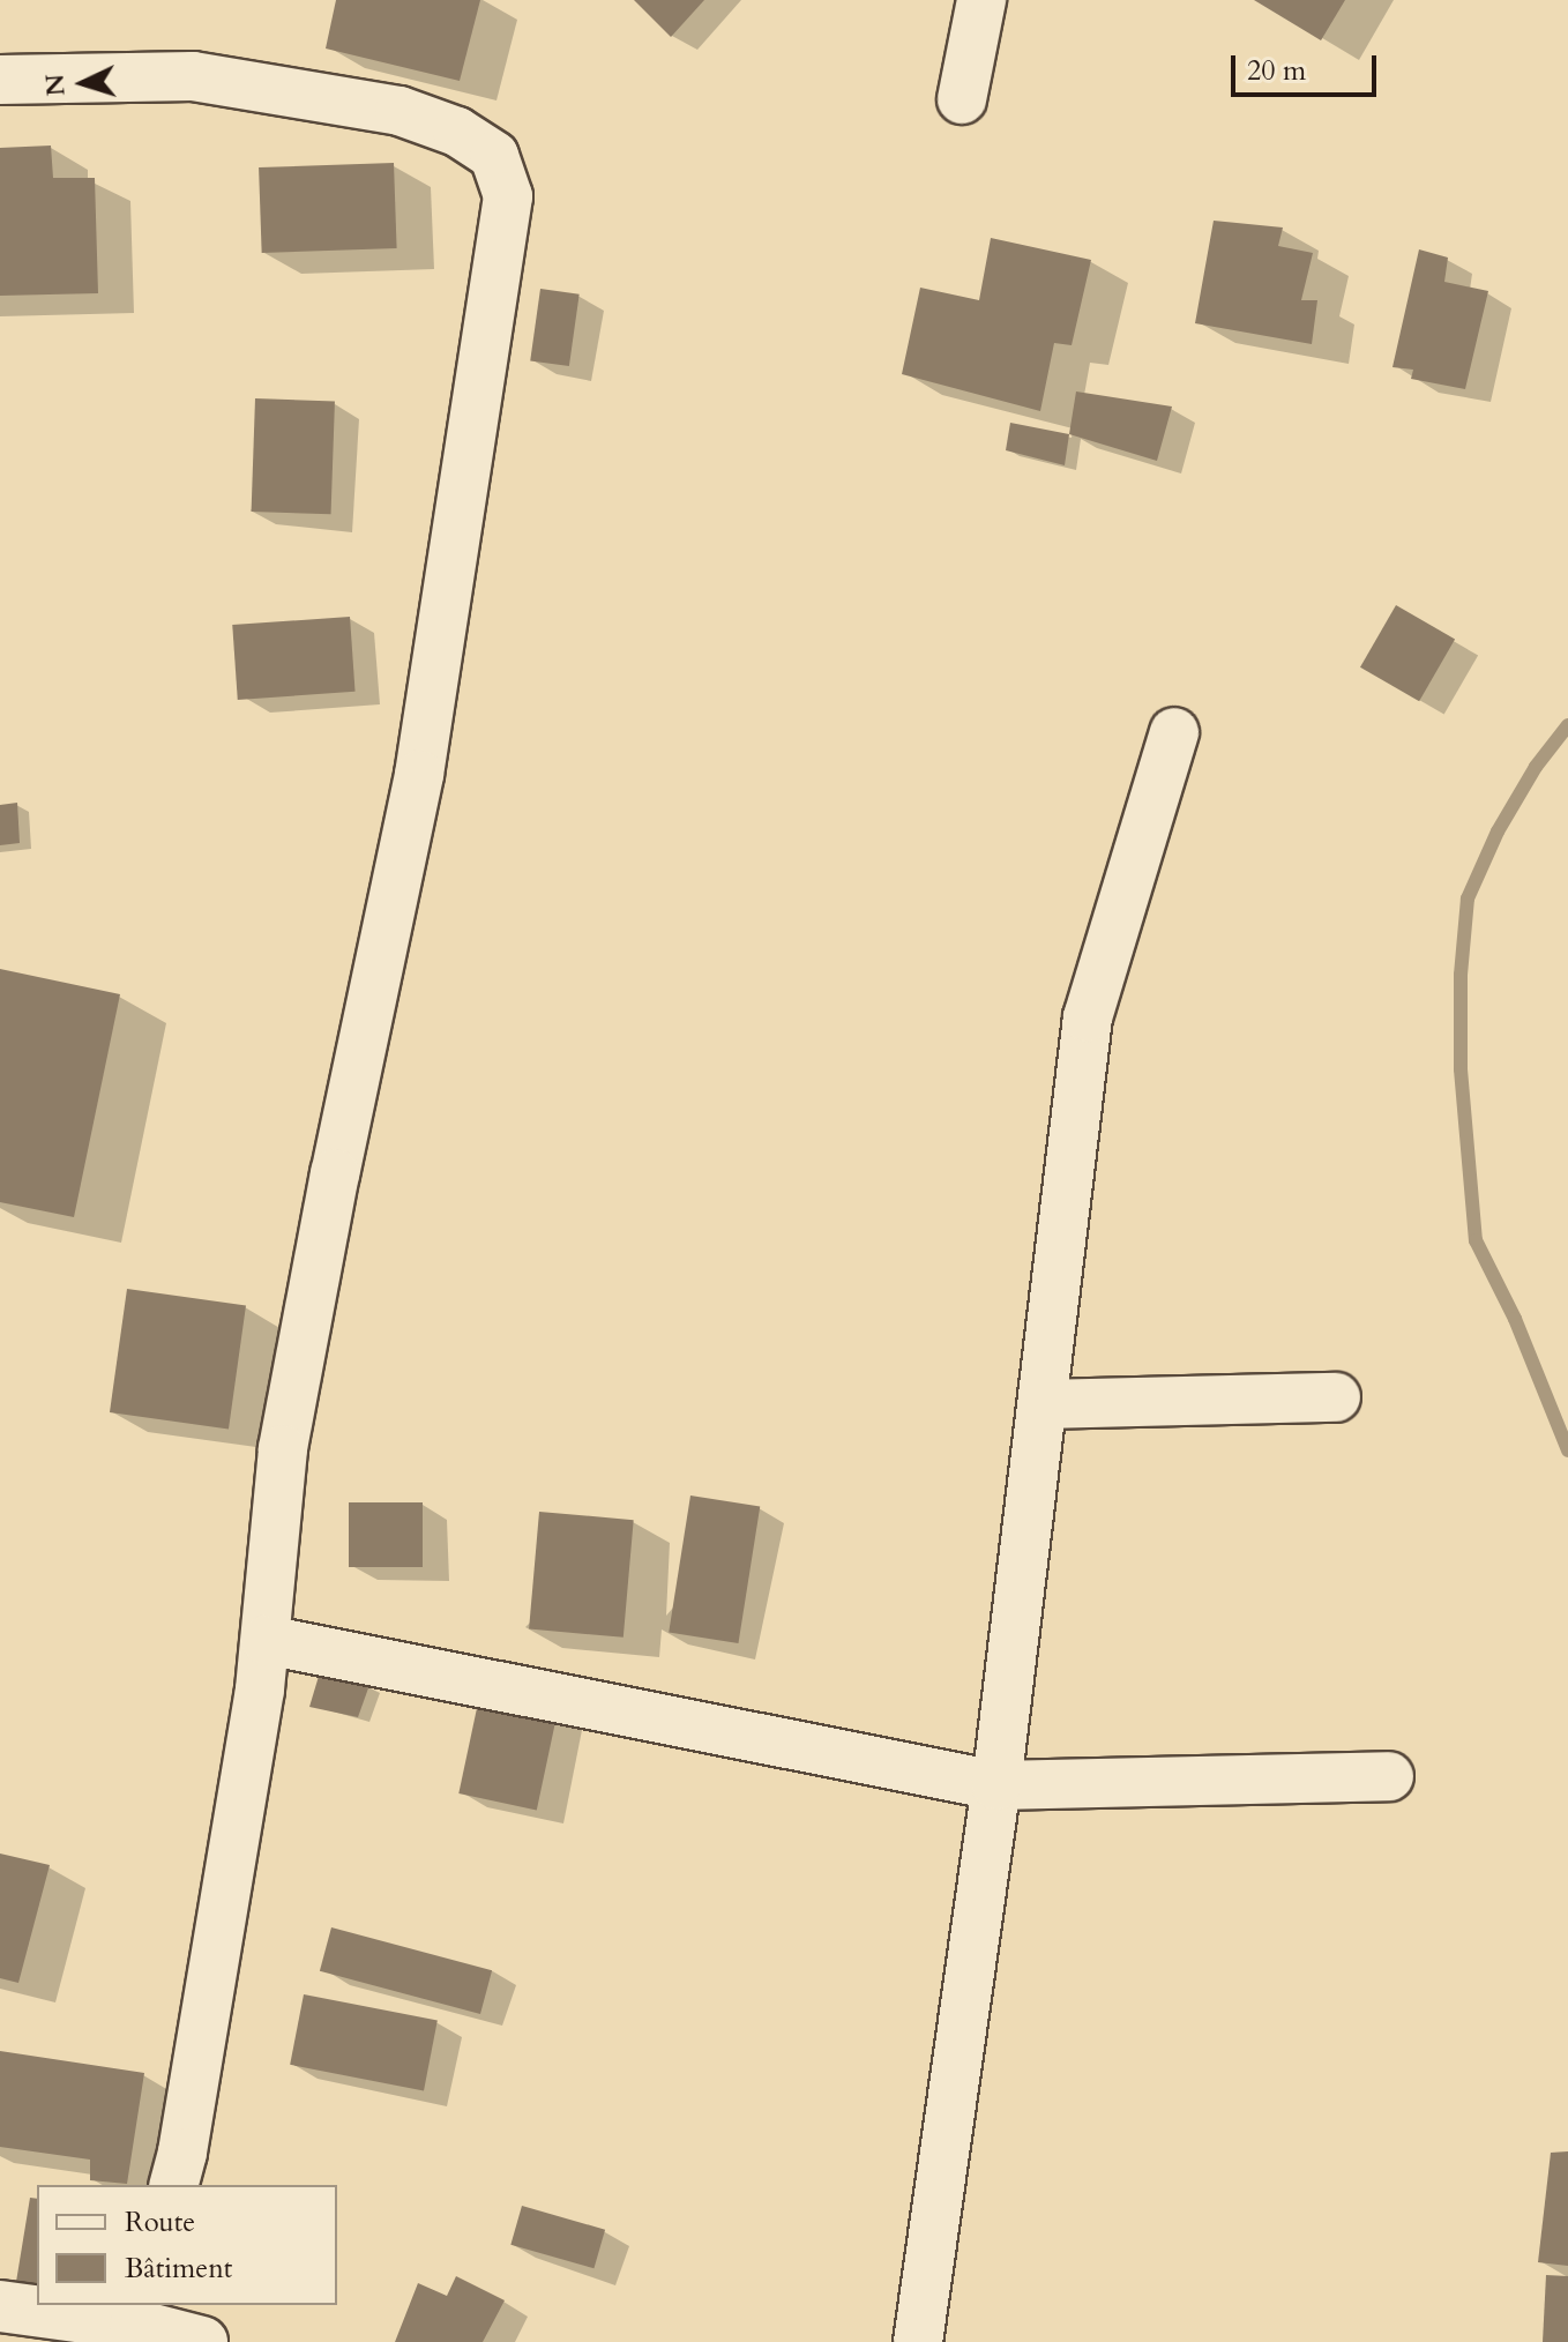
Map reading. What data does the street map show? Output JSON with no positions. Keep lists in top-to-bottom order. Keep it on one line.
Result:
{"legend":["Route","Bâtiment"],"scale_bar":"20 m","north":"left"}
